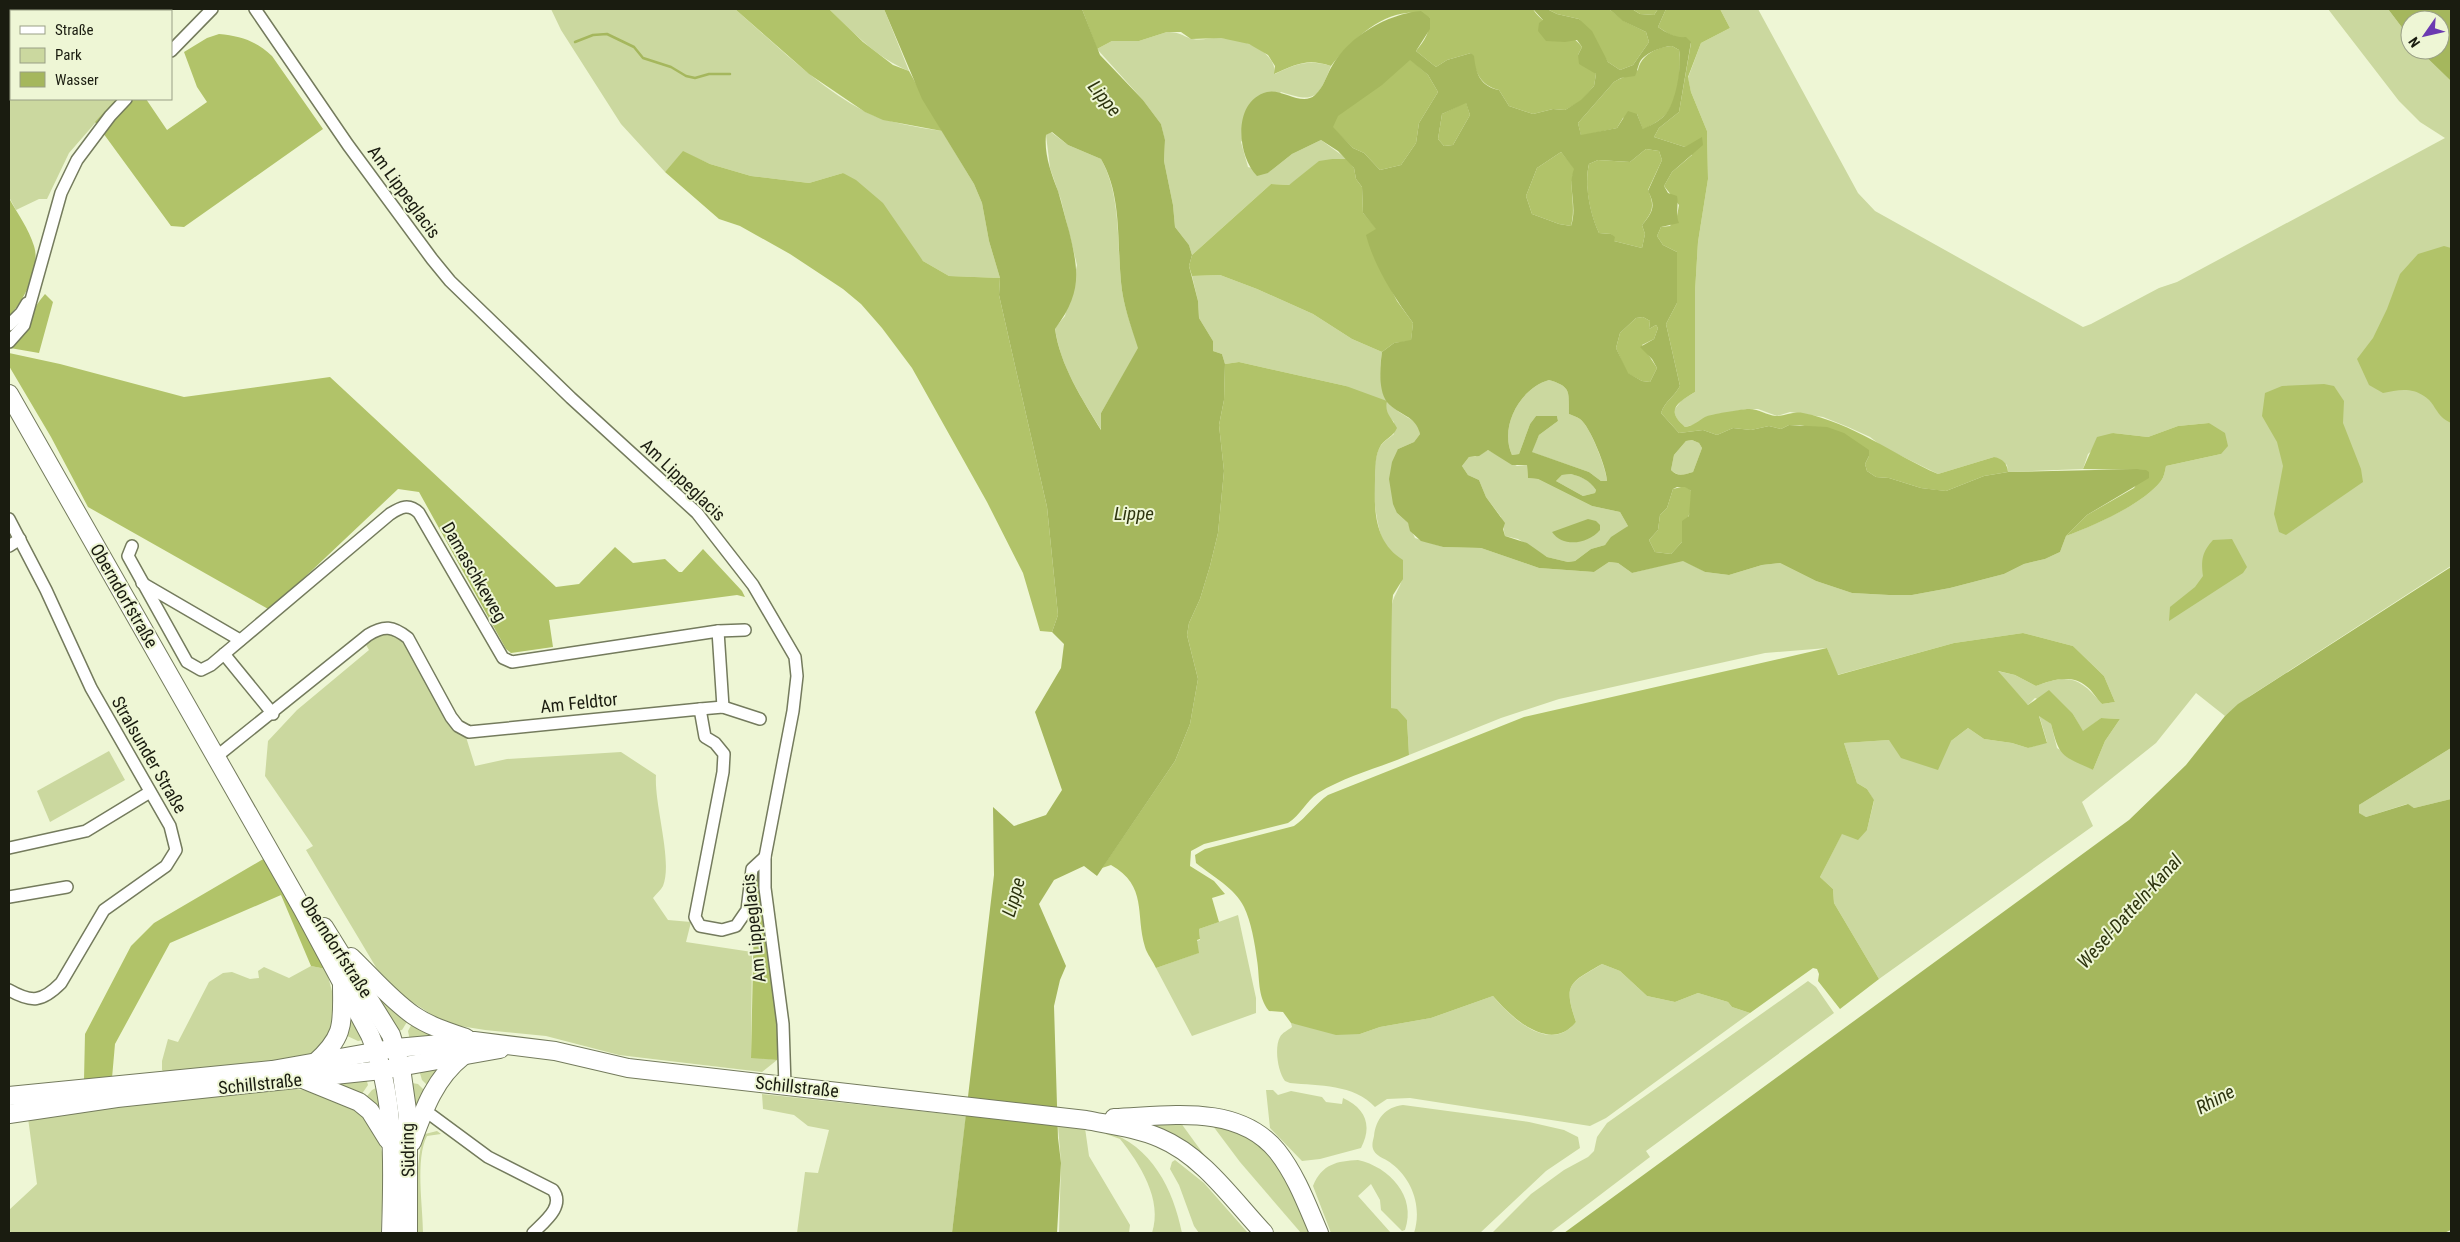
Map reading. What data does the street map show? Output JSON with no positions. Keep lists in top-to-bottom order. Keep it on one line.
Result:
{"streets":{"main road":["Oberndorfstraße","Schillstraße","Südring"],"street":["Am Lippeglacis","Damaschkeweg","Am Feldtor","Stralsunder Straße"]},"crossings":[["Am Lippeglacis","Schillstraße"],["Oberndorfstraße","Am Feldtor"],["Oberndorfstraße","Schillstraße"],["Oberndorfstraße","Südring"],["Schillstraße","Südring"]],"water":["Lippe","Wesel-Datteln-Kanal","Rhine"],"legend":["Straße","Park","Wasser"],"north":"bottom left"}
